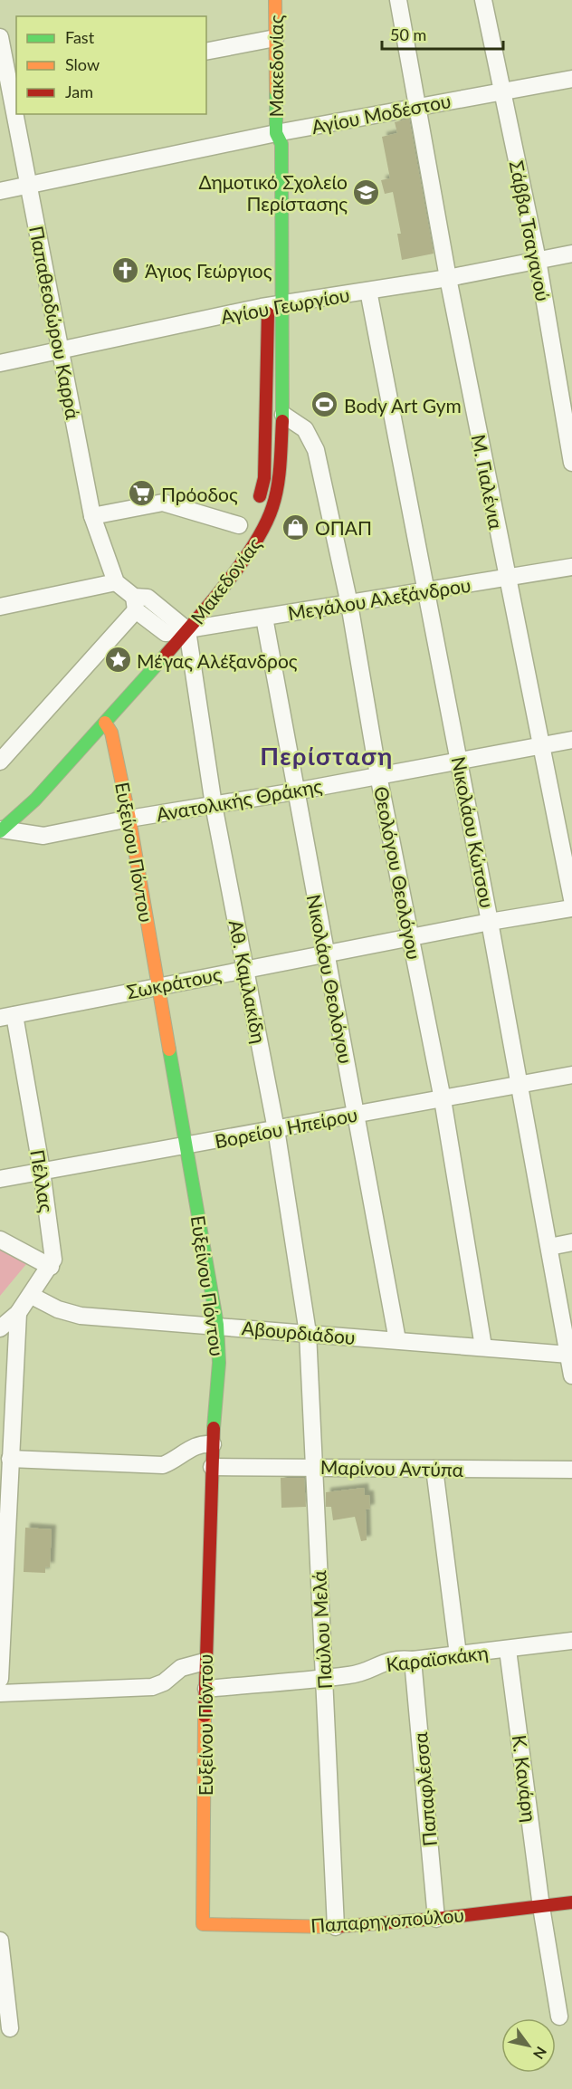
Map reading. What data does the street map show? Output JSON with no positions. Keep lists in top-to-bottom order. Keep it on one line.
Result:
{"streets":{"street":["Μακεδονίας","Αγίου Μοδέστου","Σάββα Τσαγανού","Αγίου Γεωργίου","Παπαθεοδώρου Καρρά","Μ. Γιαλένια","Μεγάλου Αλεξάνδρου","Ανατολικής Θράκης","Νικολάου Κώτσου","Ευξείνου Πόντου","Θεολόγου Θεολόγου","Νικολάου Θεολόγου","Αθ. Καμλακίδη","Σωκράτους","Βορείου Ηπείρου","Πέλλας","Αβουρδιάδου","Μαρίνου Αντύπα","Παύλου Μελά","Καραϊσκάκη","Κ. Κανάρη","Παπαφλέσσα","Παπαρηγοπούλου"]},"crossings":[["Μακεδονίας","Αγίου Μοδέστου"],["Μακεδονίας","Αγίου Γεωργίου"],["Μακεδονίας","Μεγάλου Αλεξάνδρου"],["Μακεδονίας","Ανατολικής Θράκης"],["Μακεδονίας","Ευξείνου Πόντου"],["Μακεδονίας","Θεολόγου Θεολόγου"],["Μακεδονίας","Αθ. Καμλακίδη"],["Αγίου Μοδέστου","Σάββα Τσαγανού"],["Αγίου Μοδέστου","Παπαθεοδώρου Καρρά"],["Αγίου Μοδέστου","Μ. Γιαλένια"],["Σάββα Τσαγανού","Αγίου Γεωργίου"],["Αγίου Γεωργίου","Παπαθεοδώρου Καρρά"],["Αγίου Γεωργίου","Μ. Γιαλένια"],["Αγίου Γεωργίου","Νικολάου Κώτσου"],["Μ. Γιαλένια","Μεγάλου Αλεξάνδρου"],["Μ. Γιαλένια","Ανατολικής Θράκης"],["Μεγάλου Αλεξάνδρου","Νικολάου Κώτσου"],["Μεγάλου Αλεξάνδρου","Θεολόγου Θεολόγου"],["Μεγάλου Αλεξάνδρου","Νικολάου Θεολόγου"],["Μεγάλου Αλεξάνδρου","Αθ. Καμλακίδη"],["Ανατολικής Θράκης","Νικολάου Κώτσου"],["Ανατολικής Θράκης","Ευξείνου Πόντου"],["Ανατολικής Θράκης","Θεολόγου Θεολόγου"],["Ανατολικής Θράκης","Νικολάου Θεολόγου"],["Ανατολικής Θράκης","Αθ. Καμλακίδη"],["Νικολάου Κώτσου","Σωκράτους"],["Νικολάου Κώτσου","Βορείου Ηπείρου"],["Νικολάου Κώτσου","Αβουρδιάδου"],["Ευξείνου Πόντου","Σωκράτους"],["Ευξείνου Πόντου","Βορείου Ηπείρου"],["Ευξείνου Πόντου","Αβουρδιάδου"],["Ευξείνου Πόντου","Μαρίνου Αντύπα"],["Ευξείνου Πόντου","Καραϊσκάκη"],["Ευξείνου Πόντου","Παπαρηγοπούλου"],["Θεολόγου Θεολόγου","Σωκράτους"],["Θεολόγου Θεολόγου","Βορείου Ηπείρου"],["Θεολόγου Θεολόγου","Αβουρδιάδου"],["Νικολάου Θεολόγου","Σωκράτους"],["Νικολάου Θεολόγου","Βορείου Ηπείρου"],["Νικολάου Θεολόγου","Αβουρδιάδου"],["Αθ. Καμλακίδη","Σωκράτους"],["Αθ. Καμλακίδη","Βορείου Ηπείρου"],["Αθ. Καμλακίδη","Αβουρδιάδου"],["Αθ. Καμλακίδη","Παύλου Μελά"],["Σωκράτους","Πέλλας"],["Βορείου Ηπείρου","Πέλλας"],["Αβουρδιάδου","Παύλου Μελά"],["Μαρίνου Αντύπα","Παύλου Μελά"],["Παύλου Μελά","Καραϊσκάκη"],["Παύλου Μελά","Παπαρηγοπούλου"],["Καραϊσκάκη","Κ. Κανάρη"],["Καραϊσκάκη","Παπαφλέσσα"],["Κ. Κανάρη","Παπαρηγοπούλου"],["Παπαφλέσσα","Παπαρηγοπούλου"]],"districts":["Περίσταση"],"places":{"school or university":["Δημοτικό Σχολείο Περίστασης"],"church":["Άγιος Γεώργιος"],"sports":["Body Art Gym"],"supermarket":["Πρόοδος"],"shop":["ΟΠΑΠ"],"place":["Μέγας Αλέξανδρος"]},"legend":["Fast","Slow","Jam"],"scale_bar":"50 m","north":"bottom right"}
